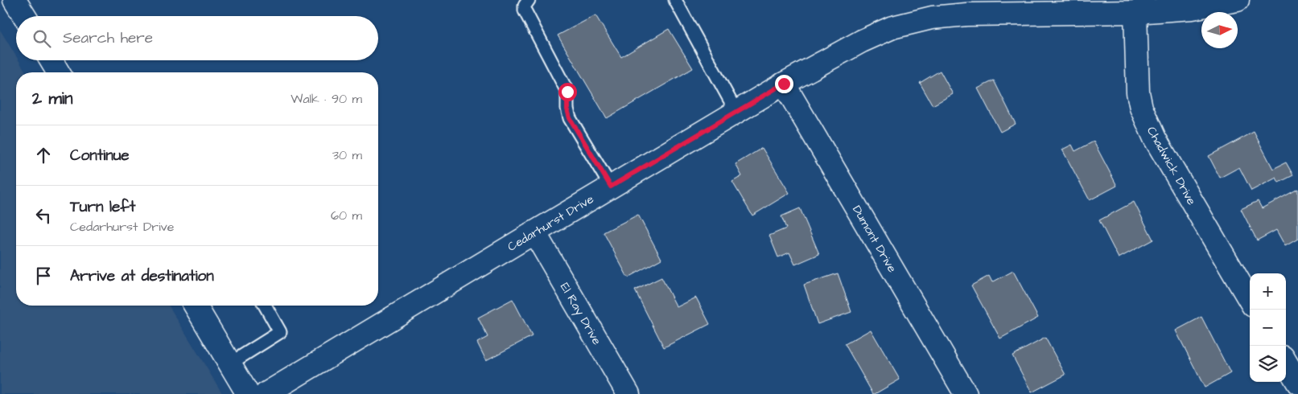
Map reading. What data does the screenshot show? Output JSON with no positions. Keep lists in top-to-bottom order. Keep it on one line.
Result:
{"streets":{"street":["Chadwick Drive","Cedarhurst Drive","Dumont Drive","El Ray Drive"]},"crossings":[["Chadwick Drive","Cedarhurst Drive"],["Cedarhurst Drive","Dumont Drive"],["Cedarhurst Drive","El Ray Drive"]],"north":"right","page":{"search":"Search here","heading":["2 min","Walk · 90 m"],"list":[["Continue","30 m"],["Turn left","Cedarhurst Drive","60 m"],"Arrive at destination"],"map_buttons":["+","−"]}}
